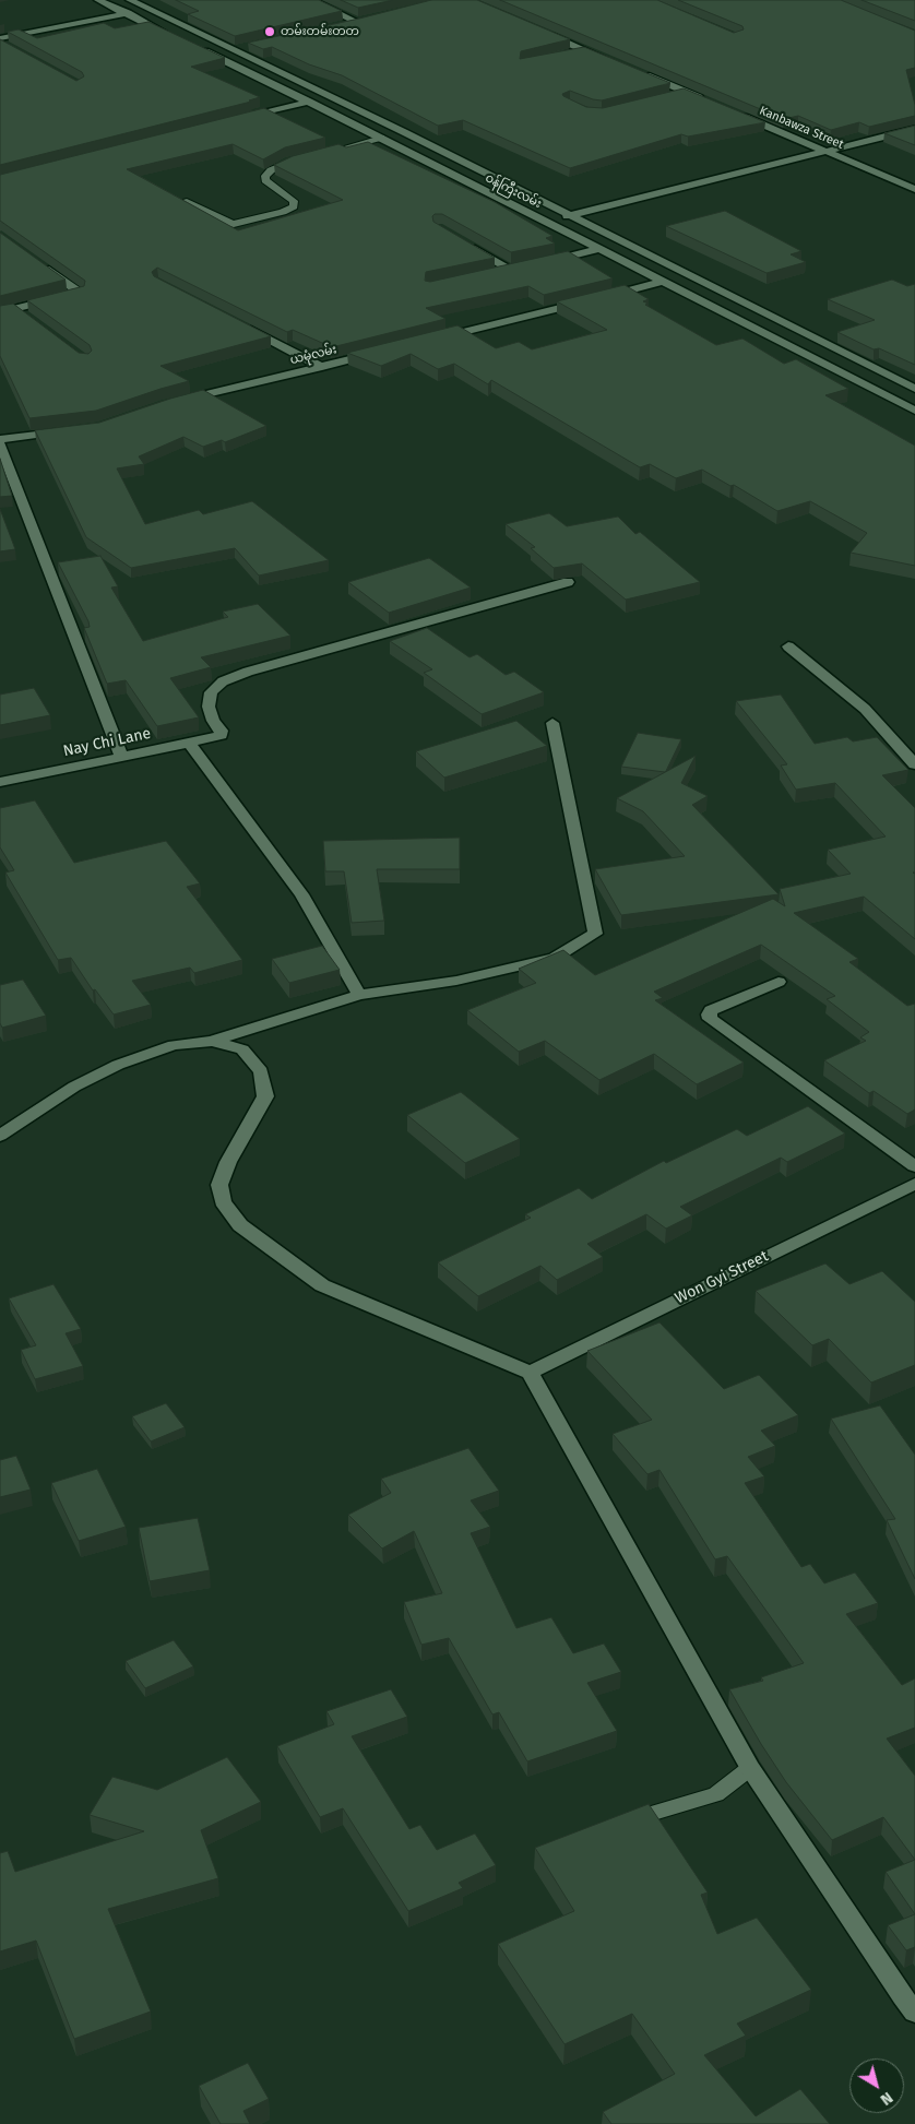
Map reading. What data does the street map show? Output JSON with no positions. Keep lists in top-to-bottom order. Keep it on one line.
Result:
{"streets":{"street":["Kanbawza Street","ဝန်ကြီးလမ်း","ယမုံလမ်း","Nay Chi Lane","Won Gyi Street"]},"places":["တမ်းတမ်းတတ"],"north":"bottom right"}
